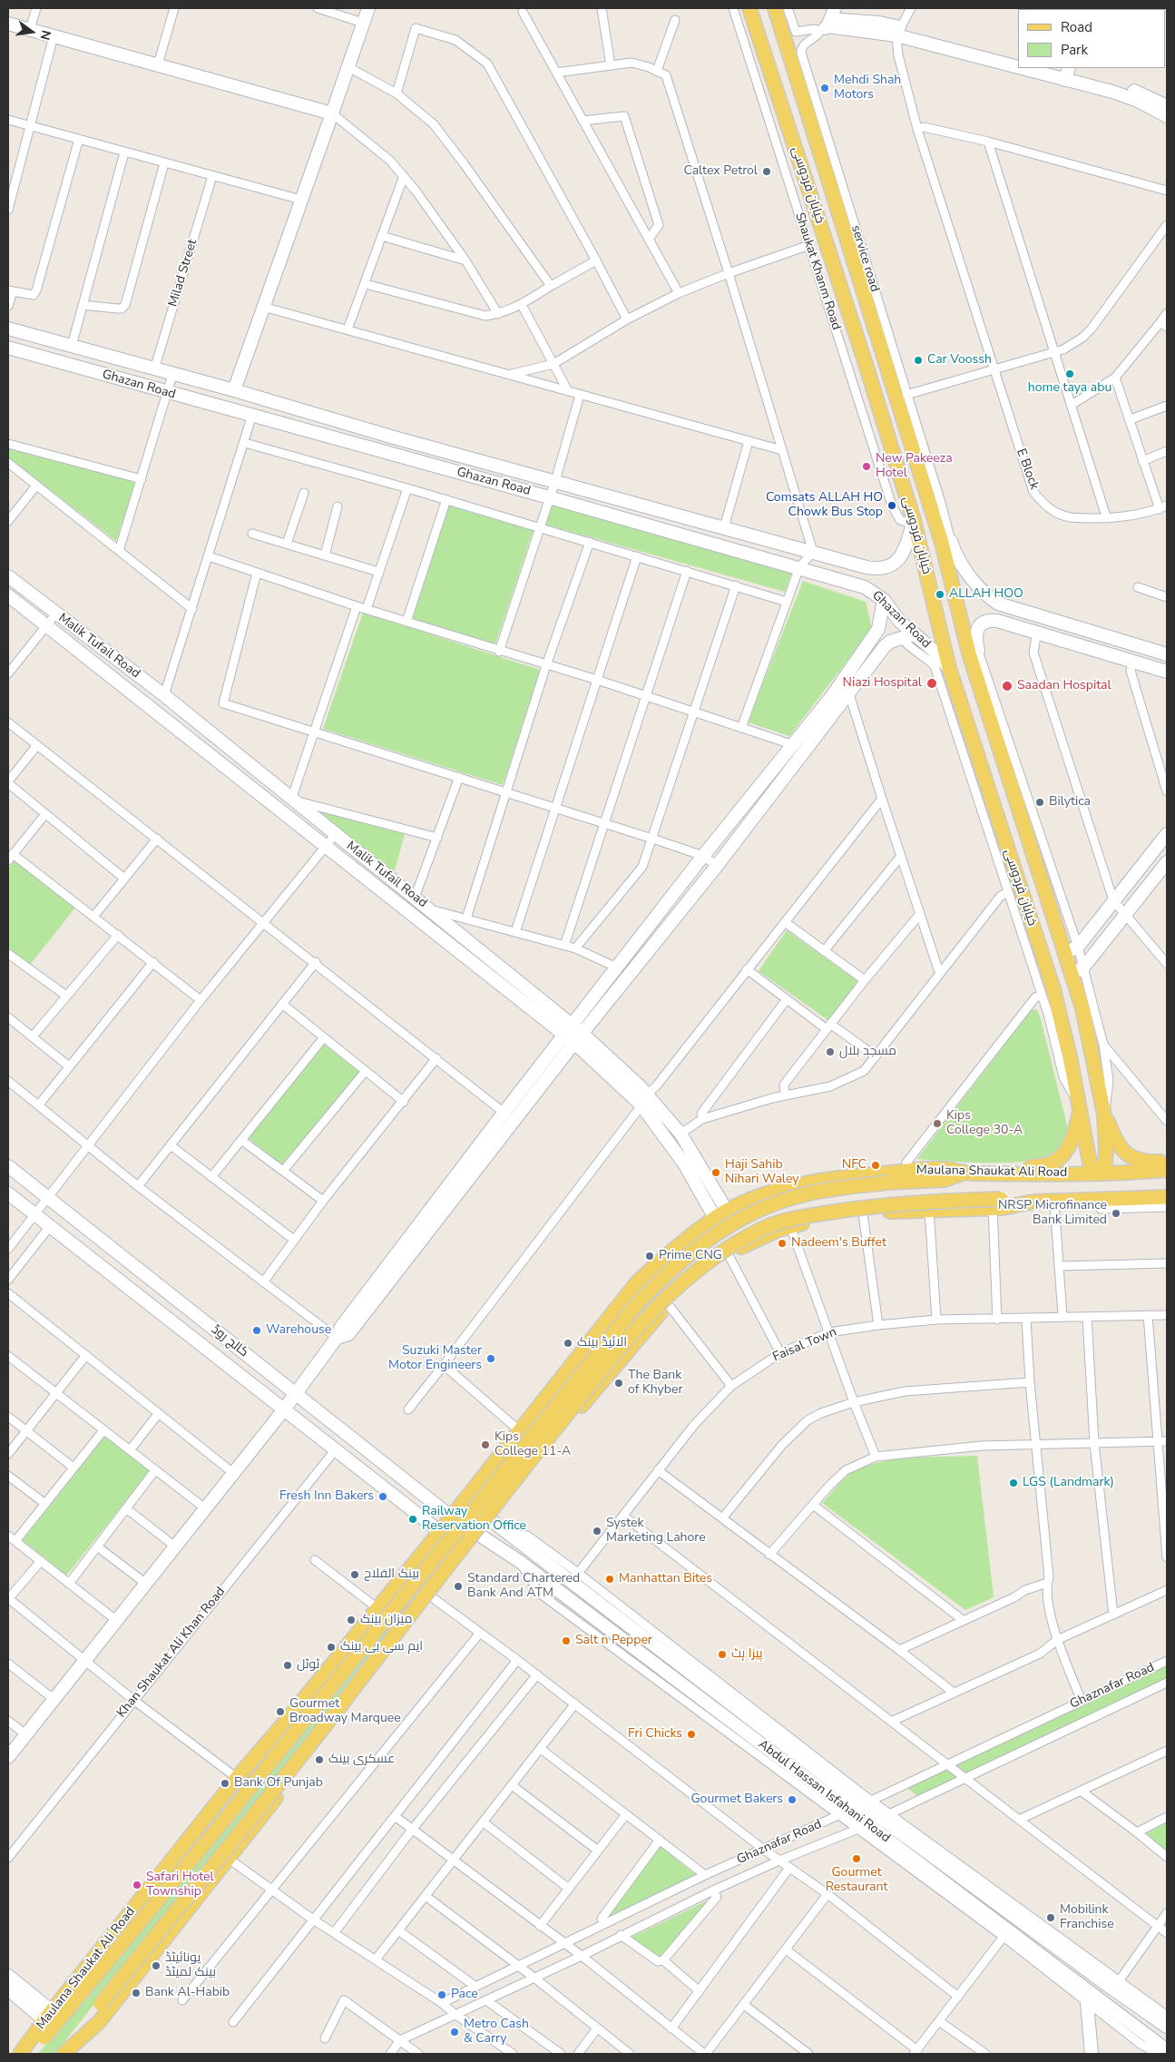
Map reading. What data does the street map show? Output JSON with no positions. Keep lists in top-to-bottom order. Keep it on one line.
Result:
{"streets":{"main road":["خیابان فردوسی","Maulana Shaukat Ali Road"],"street":["service road","Shaukat Khanm Road","Milad Street","Ghazan Road","E Block","Malik Tufail Road","کالج روڈ","Faisal Town","Khan Shaukat Ali Khan Road","Ghaznafar Road","Abdul Hassan Isfahani Road"]},"crossings":[["خیابان فردوسی","service road"],["خیابان فردوسی","Shaukat Khanm Road"],["خیابان فردوسی","Ghazan Road"],["خیابان فردوسی","Maulana Shaukat Ali Road"],["Shaukat Khanm Road","Ghazan Road"],["Milad Street","Ghazan Road"],["Malik Tufail Road","Maulana Shaukat Ali Road"],["Maulana Shaukat Ali Road","کالج روڈ"],["کالج روڈ","Khan Shaukat Ali Khan Road"],["Faisal Town","Abdul Hassan Isfahani Road"],["Ghaznafar Road","Abdul Hassan Isfahani Road"]],"places":["Mehdi Shah Motors","Caltex Petrol","Car Voossh","home taya abu","New Pakeeza Hotel","Comsats ALLAH HO Chowk Bus Stop","ALLAH HOO","Niazi Hospital","Saadan Hospital","Bilytica","مسجد بلال","Kips College 30-A","NFC","Haji Sahib Nihari Waley","NRSP Microfinance Bank Limited","Nadeem's Buffet","Prime CNG","Warehouse","الائیڈ بینک","Suzuki Master Motor Engineers","The Bank of Khyber","Kips College 11-A","LGS (Landmark)","Fresh Inn Bakers","Railway Reservation Office","Systek Marketing Lahore","بینک الفلاح","Manhattan Bites","Standard Chartered Bank And ATM","میزان بینک","Salt n Pepper","ایم سی بی بینک","پیزا ہٹ","ٹوٹل","Gourmet Broadway Marquee","Fri Chicks","عسکری بینک","Bank Of Punjab","Gourmet Bakers","Gourmet Restaurant","Safari Hotel Township","Mobilink Franchise","یونائیٹڈ بینک لمیٹڈ","Bank Al-Habib","Pace","Metro Cash & Carry"],"legend":["Road","Park"],"north":"right"}
